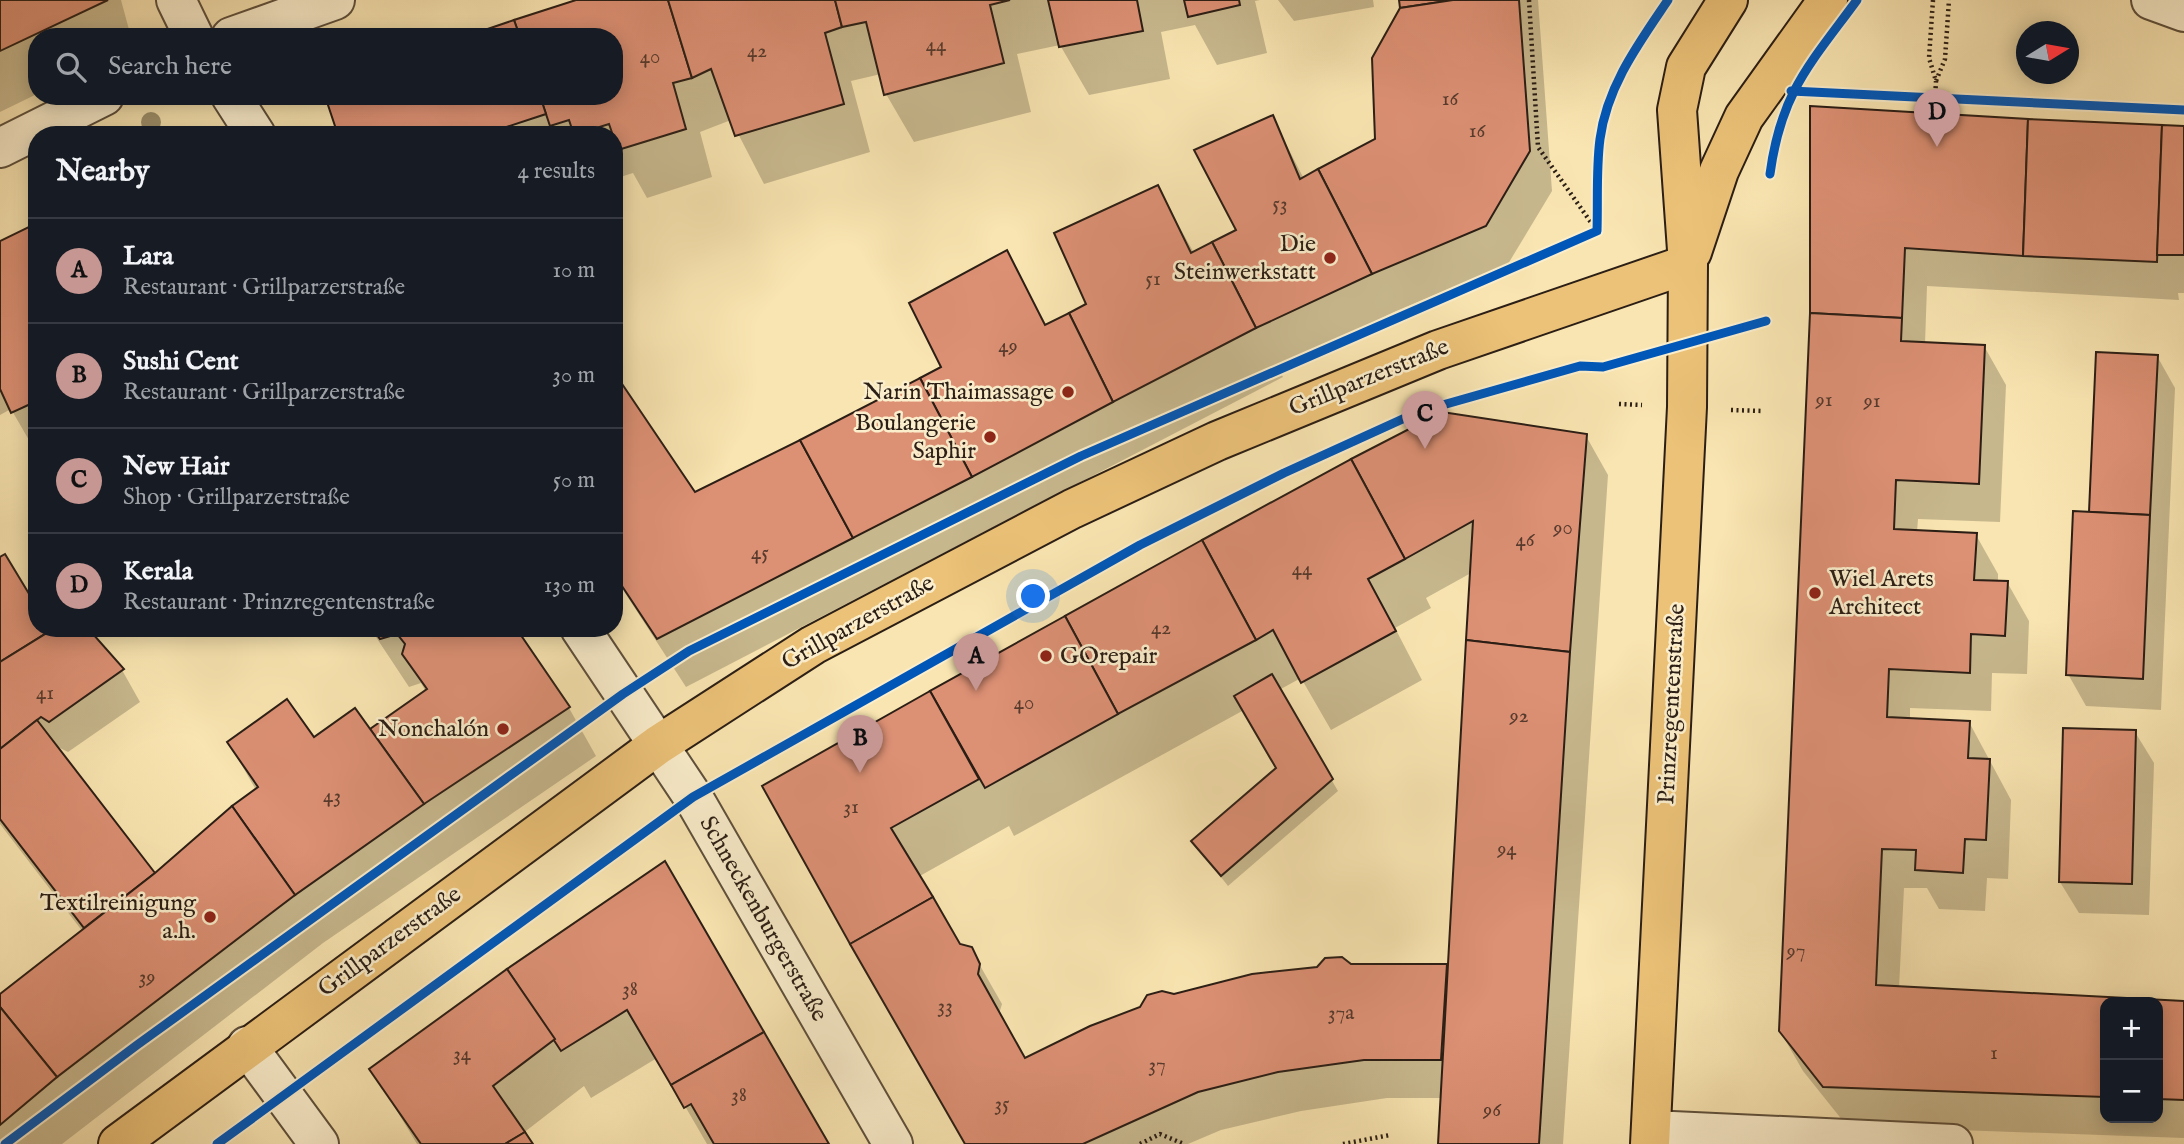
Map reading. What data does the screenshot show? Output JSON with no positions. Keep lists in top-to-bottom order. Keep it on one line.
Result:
{"streets":{"main road":["Grillparzerstraße","Prinzregentenstraße"],"street":["Schneckenburgerstraße"]},"crossings":[["Grillparzerstraße","Prinzregentenstraße"],["Grillparzerstraße","Schneckenburgerstraße"]],"places":["Die Steinwerkstatt","Narin Thaimassage","Boulangerie Saphir","Wiel Arets Architect","GOrepair","Nonchalón","Textilreinigung a.h."],"house_numbers":["44","42","40","16","16","53","51","49","91","91","90","46","45","44","42","41","40","92","43","31","94","97","39","38","33","37a","1","34","37","38","35","96"],"north":"right","page":{"search":"Search here","pins":["D","C","A","B"],"heading":["Nearby","4 results"],"list":[{"mark":"A","name":"Lara","note":"Restaurant · Grillparzerstraße","value":"10 m"},{"mark":"B","name":"Sushi Cent","note":"Restaurant · Grillparzerstraße","value":"30 m"},{"mark":"C","name":"New Hair","note":"Shop · Grillparzerstraße","value":"50 m"},{"mark":"D","name":"Kerala","note":"Restaurant · Prinzregentenstraße","value":"130 m"}],"map_buttons":["+","−"]}}
